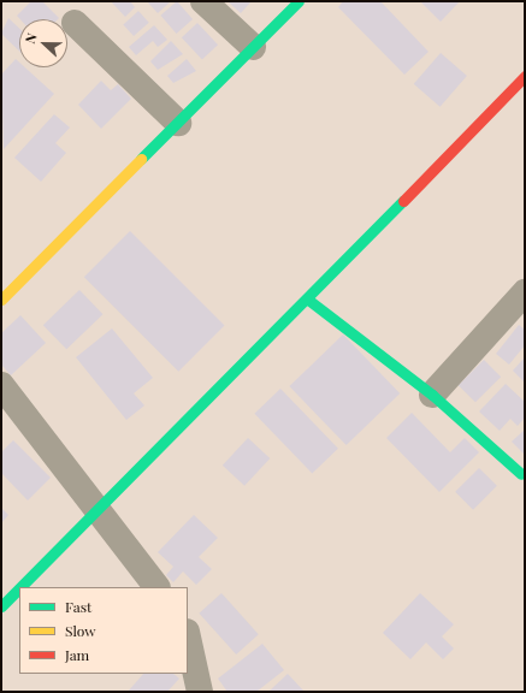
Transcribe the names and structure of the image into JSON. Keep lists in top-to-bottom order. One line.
{"legend":["Fast","Slow","Jam"],"north":"left"}
